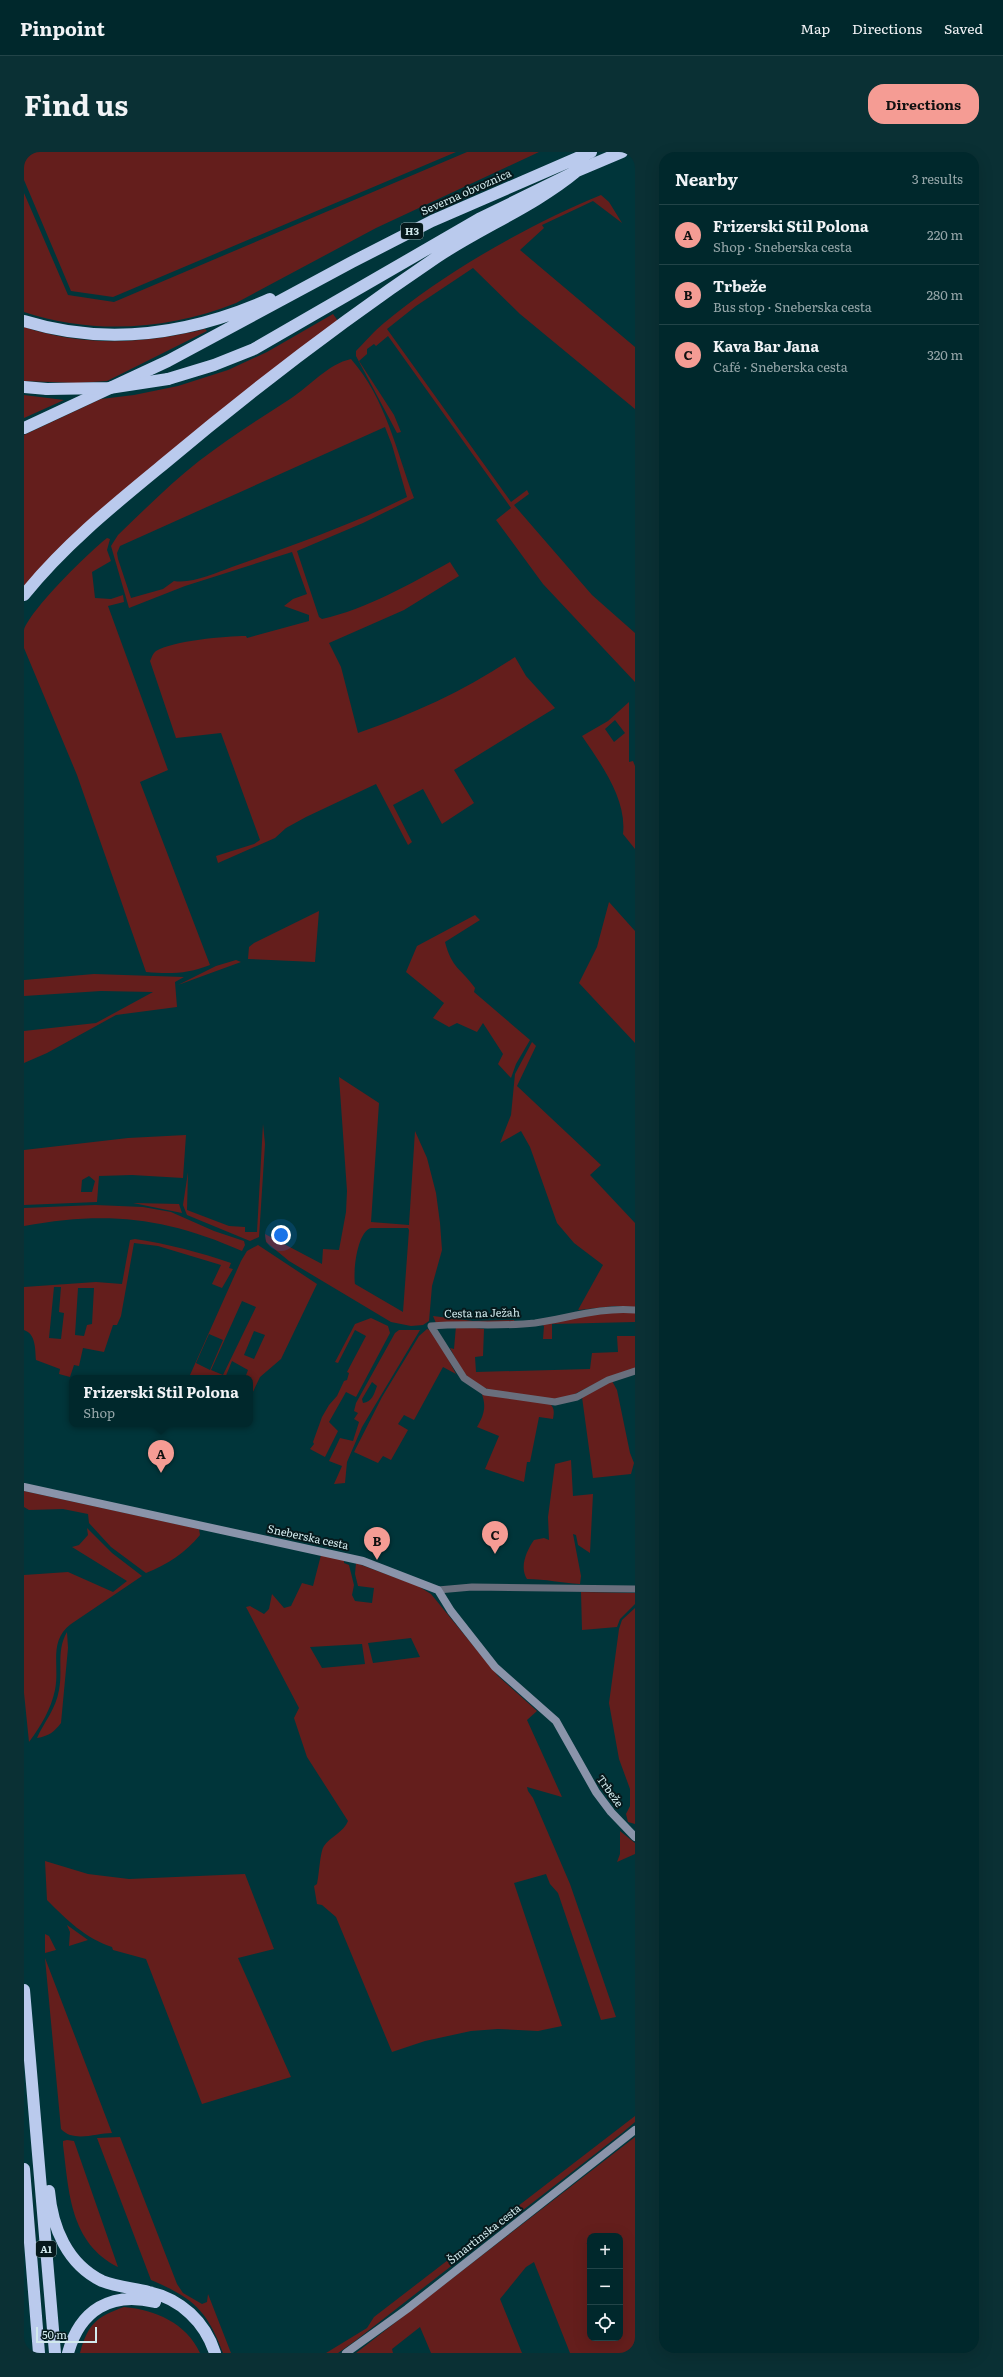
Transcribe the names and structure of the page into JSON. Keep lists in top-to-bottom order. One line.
{"streets":{"highway":["Severna obvoznica","H3","A1"],"street":["Cesta na Ježah","Sneberska cesta","Trbeže","Šmartinska cesta"]},"crossings":[["Sneberska cesta","Trbeže"]],"scale_bar":"50 m","page":{"header":"Pinpoint","nav":["Map","Directions","Saved"],"title":"Find us","buttons":"Directions","heading":["Nearby","3 results"],"list":[{"mark":"A","name":"Frizerski Stil Polona","note":"Shop · Sneberska cesta","value":"220 m"},{"mark":"B","name":"Trbeže","note":"Bus stop · Sneberska cesta","value":"280 m"},{"mark":"C","name":"Kava Bar Jana","note":"Café · Sneberska cesta","value":"320 m"}],"popup":["Frizerski Stil Polona","Shop"],"pins":["A","C","B"],"map_buttons":["+","−"],"scale":"50 m"}}
